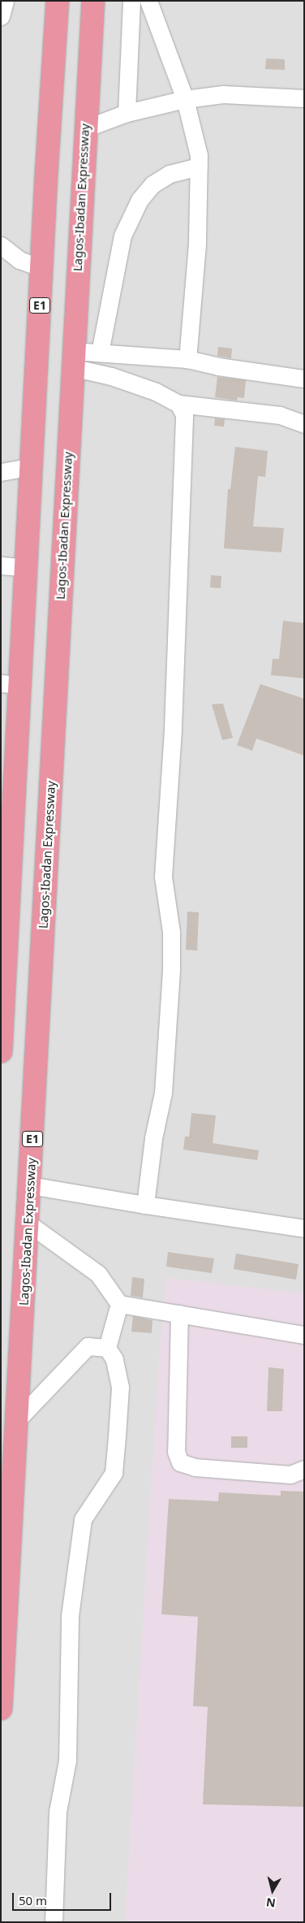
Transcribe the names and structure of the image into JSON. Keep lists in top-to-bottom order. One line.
{"streets":{"highway":["Lagos-Ibadan Expressway","E1"]},"scale_bar":"50 m","north":"bottom"}
